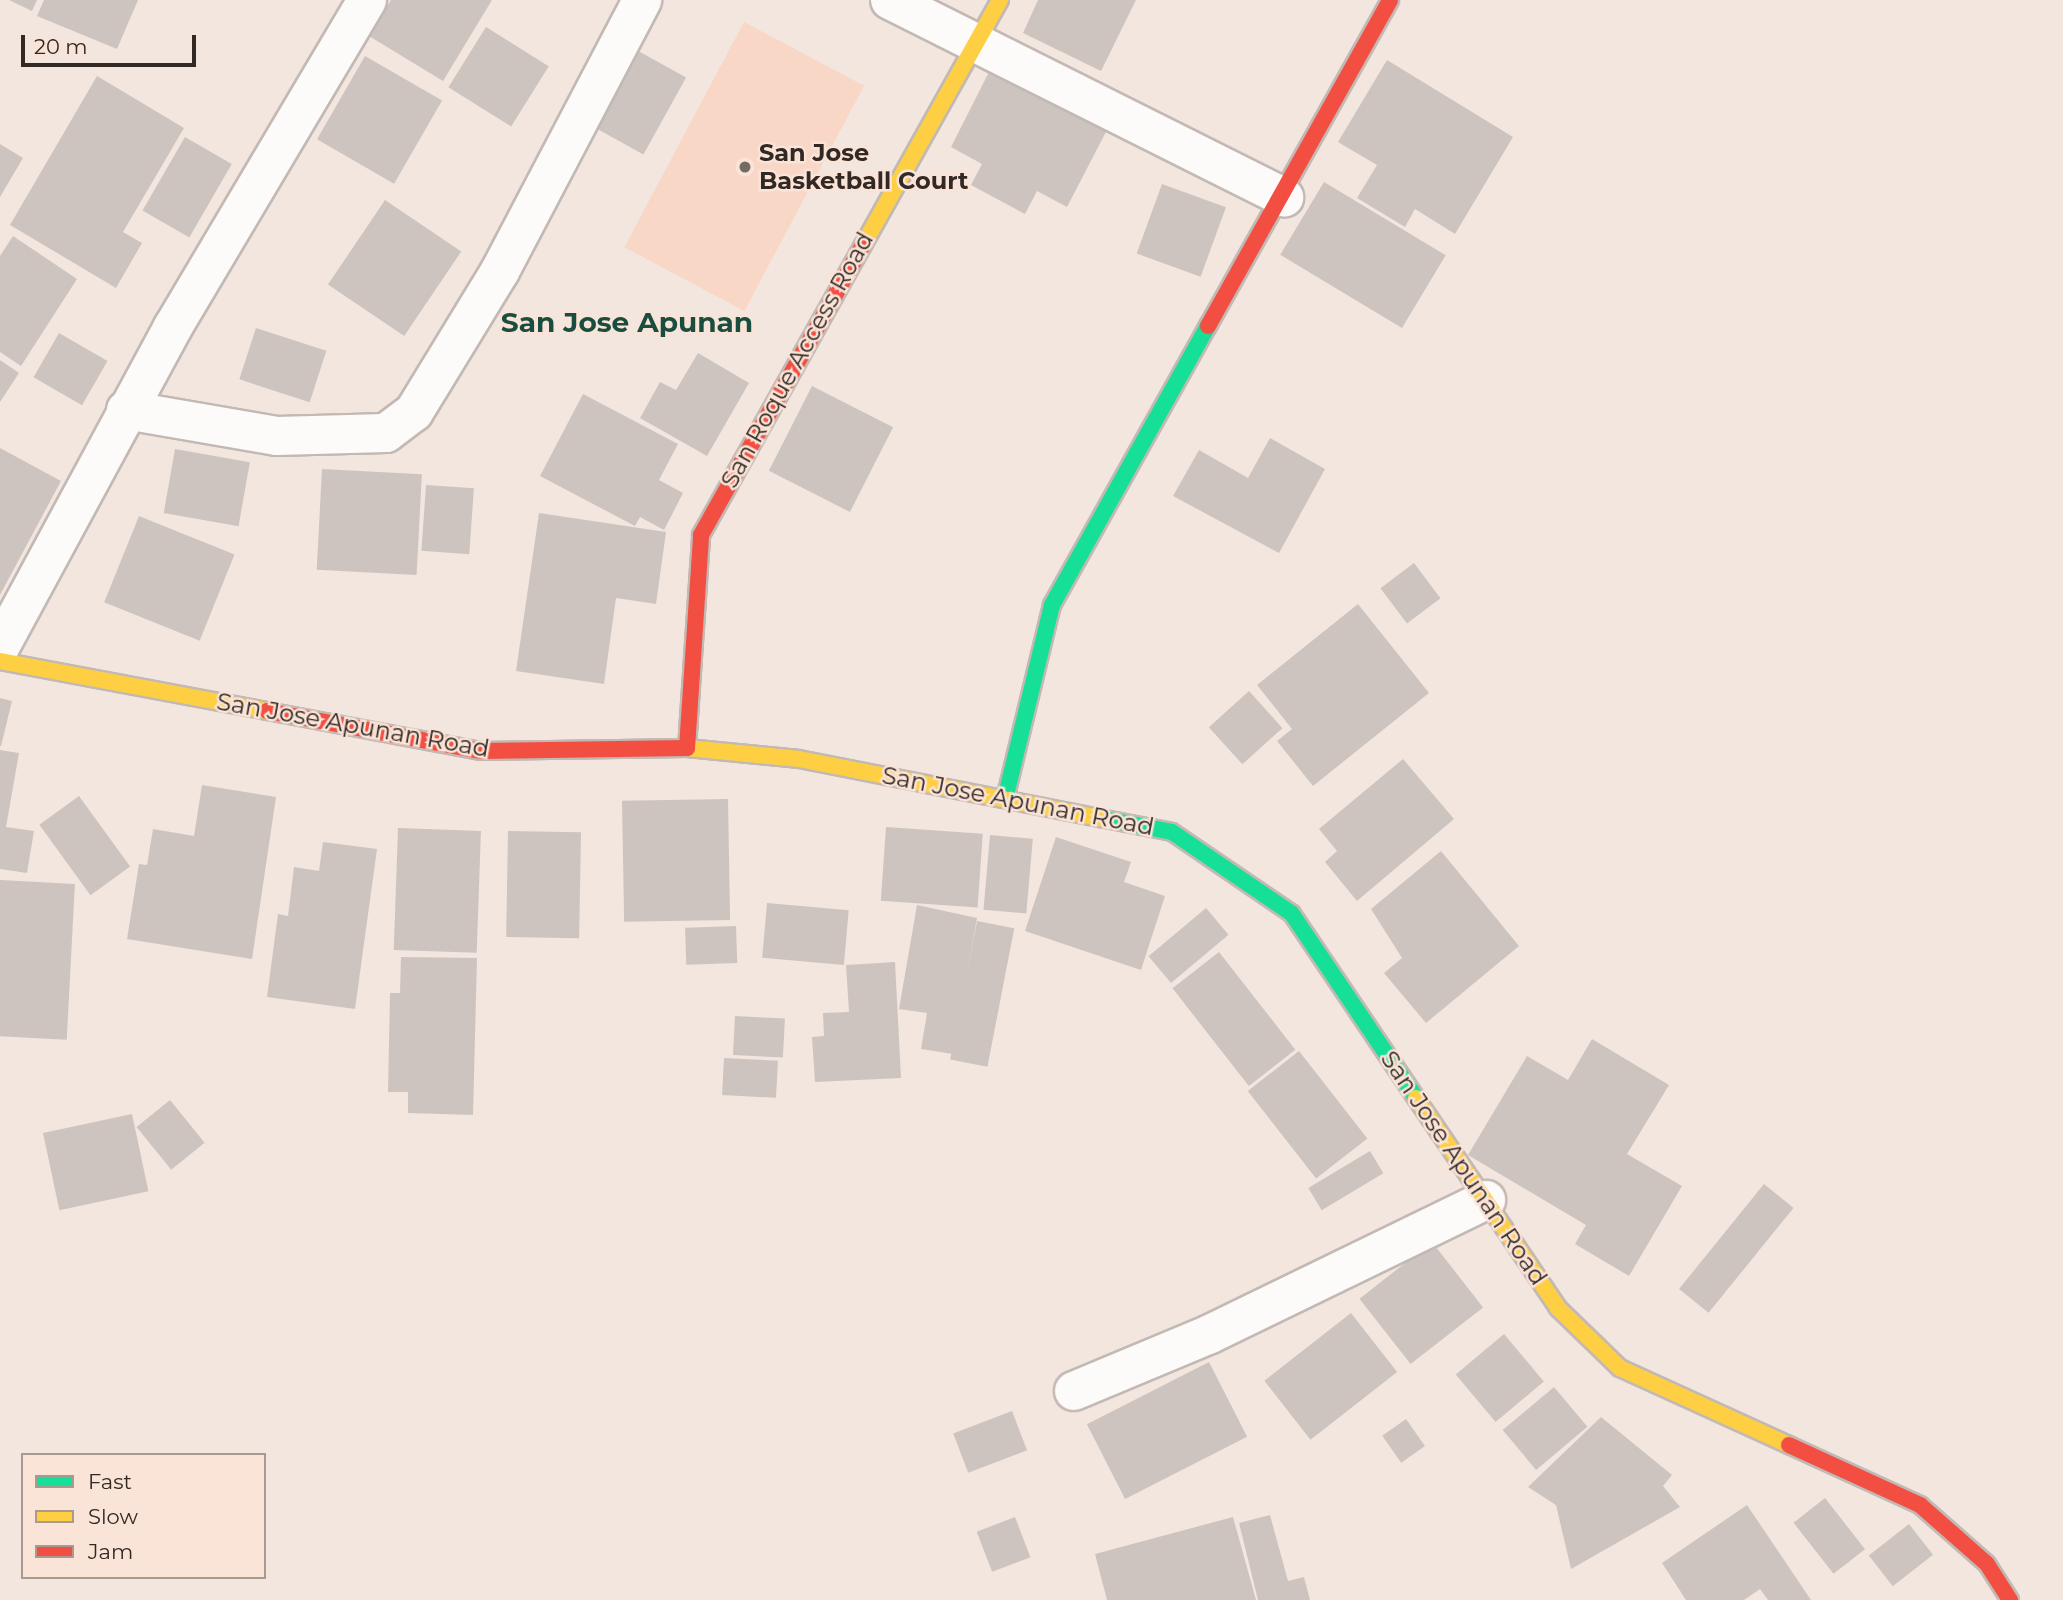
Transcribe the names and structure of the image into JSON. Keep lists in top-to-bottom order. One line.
{"streets":{"street":["San Roque Access Road","San Jose Apunan Road"]},"crossings":[["San Roque Access Road","San Jose Apunan Road"]],"districts":["San Jose Apunan"],"places":["San Jose Basketball Court"],"legend":["Fast","Slow","Jam"],"scale_bar":"20 m"}
